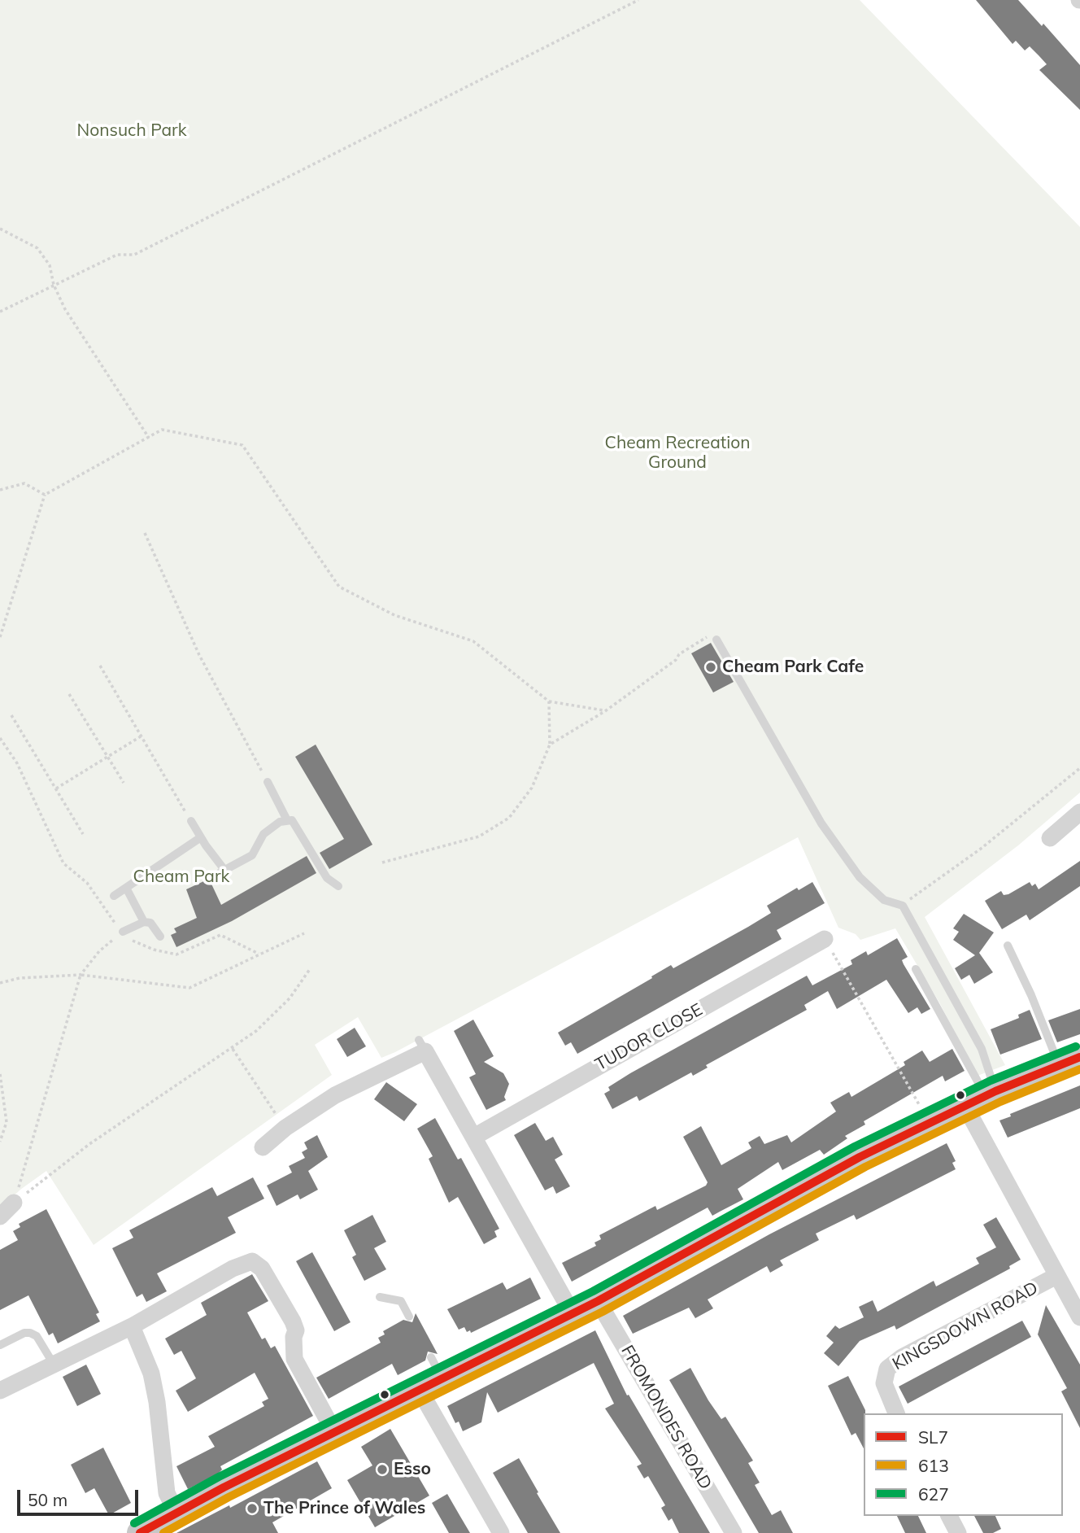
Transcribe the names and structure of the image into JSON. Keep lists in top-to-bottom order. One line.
{"streets":{"street":["TUDOR CLOSE","KINGSDOWN ROAD","FROMONDES ROAD"]},"parks":["Nonsuch Park","Cheam Recreation Ground","Cheam Park"],"places":["Cheam Park Cafe","Esso","The Prince of Wales"],"lines":["transit line 627","transit line SL7","transit line 613"],"legend":["SL7","613","627"],"scale_bar":"50 m"}
